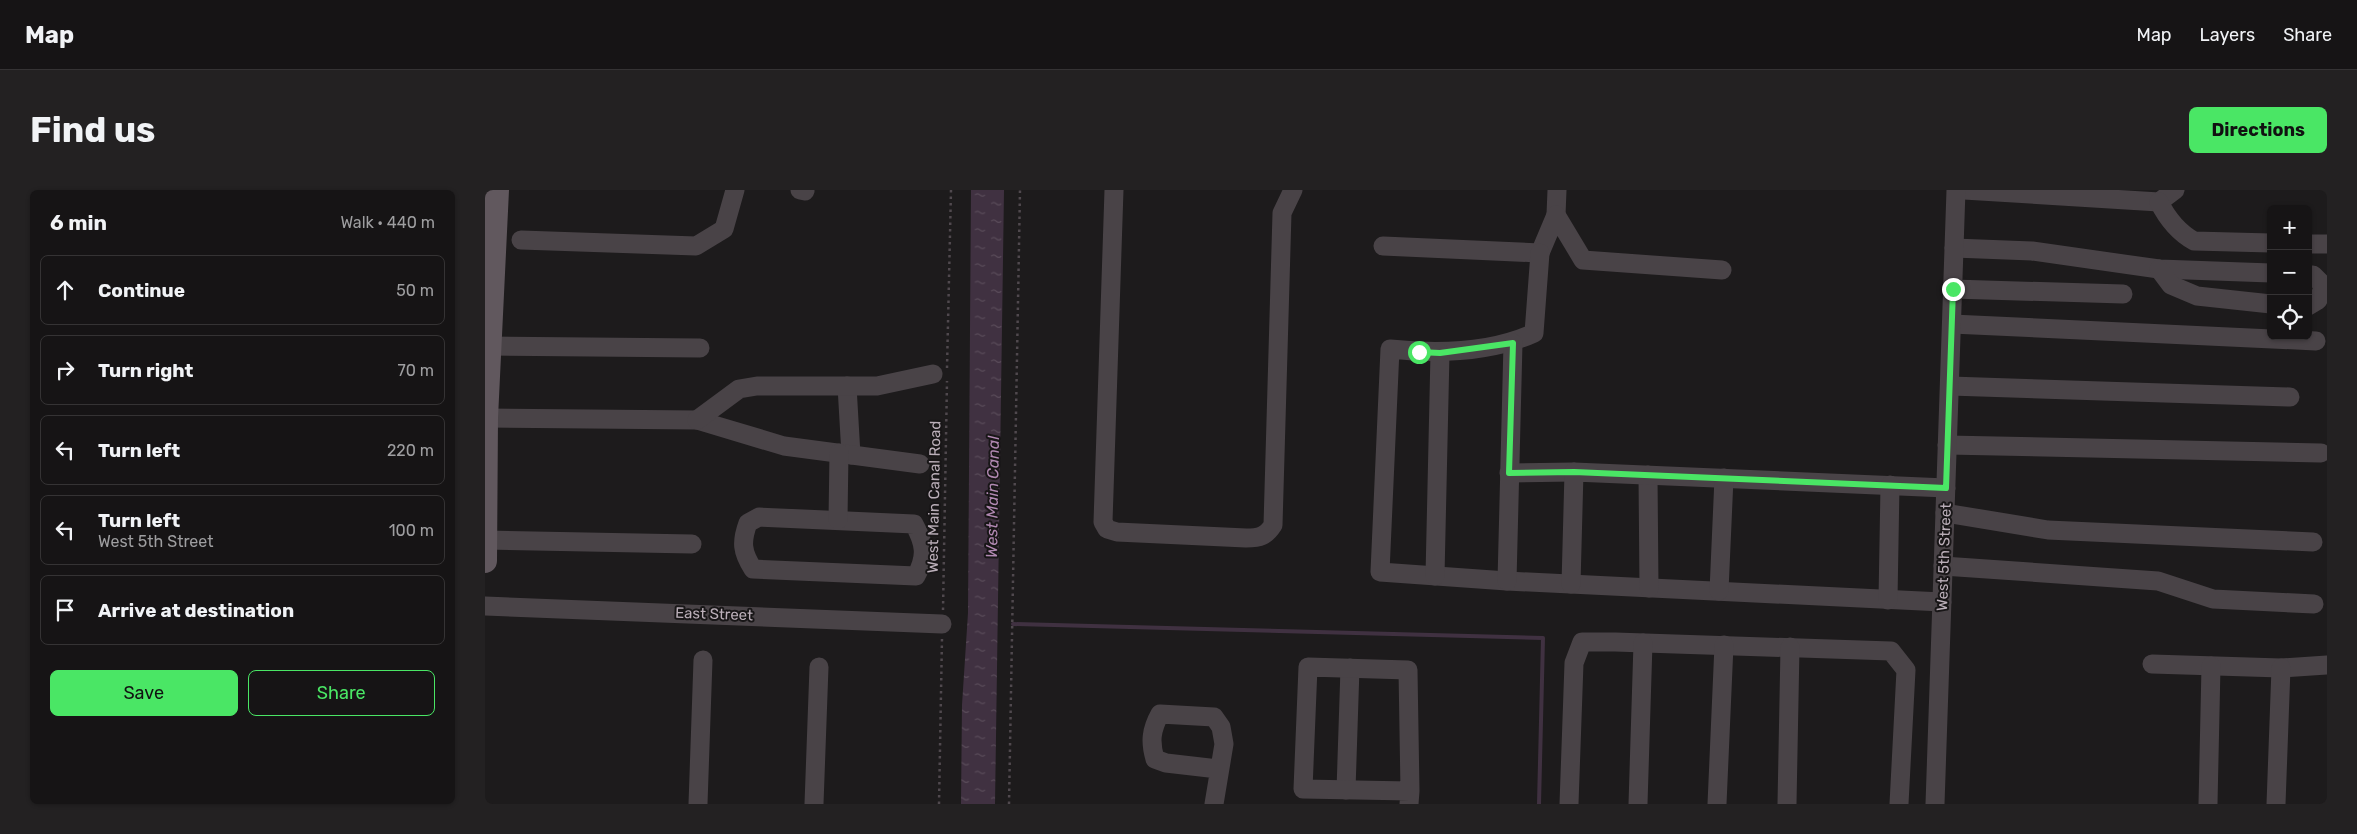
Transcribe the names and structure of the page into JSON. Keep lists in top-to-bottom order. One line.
{"streets":{"street":["West 5th Street","East Street"],"path":["West Main Canal Road"]},"crossings":[["West Main Canal Road","East Street"]],"water":["West Main Canal"],"page":{"header":"Map","nav":["Map","Layers","Share"],"buttons":["Directions",["Save","Share"]],"title":"Find us","heading":["6 min","Walk · 440 m"],"map_buttons":["+","−"],"list":[["Continue","50 m"],["Turn right","70 m"],["Turn left","220 m"],["Turn left","West 5th Street","100 m"],"Arrive at destination"]}}
